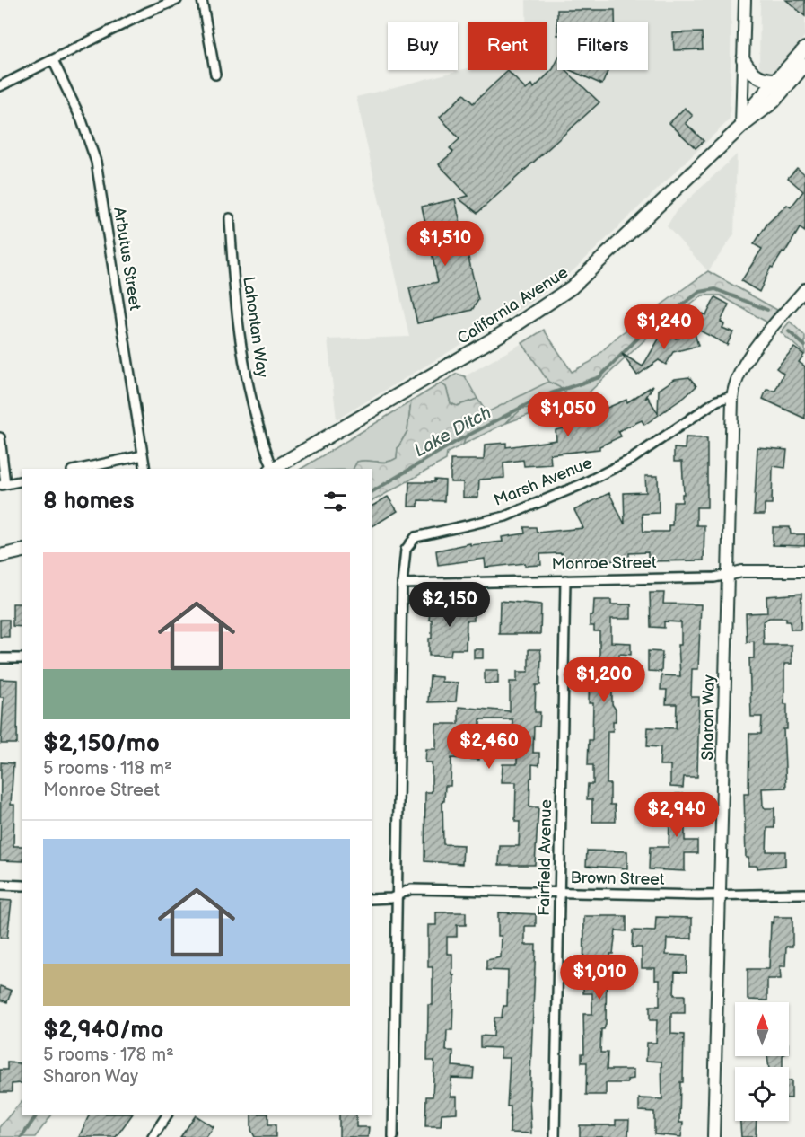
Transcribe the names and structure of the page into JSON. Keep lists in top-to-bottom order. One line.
{"streets":{"main road":["California Avenue"],"street":["Arbutus Street","Lahontan Way","Marsh Avenue","Monroe Street","Sharon Way","Fairfield Avenue","Brown Street"]},"crossings":[["Marsh Avenue","Monroe Street"],["Marsh Avenue","Sharon Way"],["Monroe Street","Sharon Way"],["Monroe Street","Fairfield Avenue"],["Sharon Way","Brown Street"],["Fairfield Avenue","Brown Street"]],"water":["Lake Ditch"],"north":"top","page":{"chip":["Buy","Rent","Filters"],"price":["$1,510","$1,240","$1,050","$2,150","$1,200","$2,460","$2,940","$1,010"],"heading":"8 homes","list":[{"name":"$2,150/mo","note":"5 rooms · 118 m² · Monroe Street"},{"name":"$2,940/mo","note":"5 rooms · 178 m² · Sharon Way"}]}}
